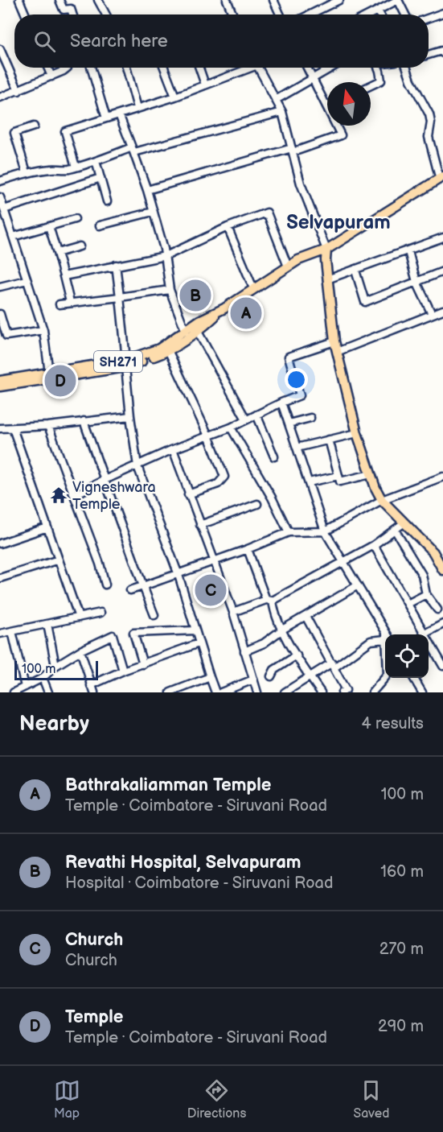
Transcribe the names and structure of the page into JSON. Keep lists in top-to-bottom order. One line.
{"streets":{"main road":["SH271"]},"districts":["Selvapuram"],"places":{"temple":["Vigneshwara Temple"]},"scale_bar":"100 m","north":"top","page":{"search":"Search here","pins":["B","A","D","C"],"scale":"100 m","heading":["Nearby","4 results"],"list":[{"mark":"A","name":"Bathrakaliamman Temple","note":"Temple · Coimbatore - Siruvani Road","value":"100 m"},{"mark":"B","name":"Revathi Hospital, Selvapuram","note":"Hospital · Coimbatore - Siruvani Road","value":"160 m"},{"mark":"C","name":"Church","note":"Church","value":"270 m"},{"mark":"D","name":"Temple","note":"Temple · Coimbatore - Siruvani Road","value":"290 m"}],"nav":["Map","Directions","Saved"]}}
